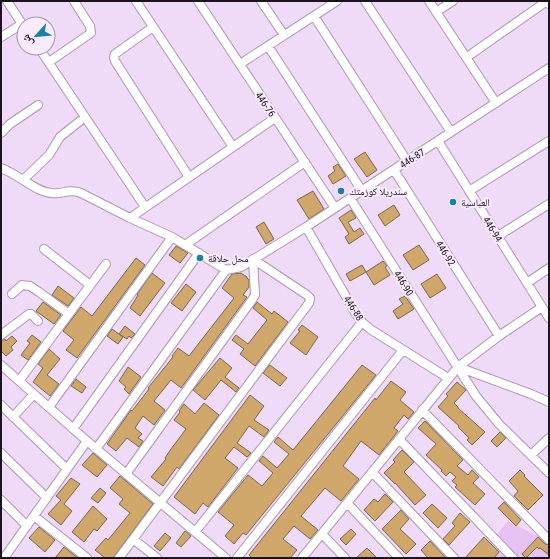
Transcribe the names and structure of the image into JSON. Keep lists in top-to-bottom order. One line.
{"streets":{"street":["446-76","446-87","446-94","446-92","446-90","446-88"]},"crossings":[["446-76","446-87"],["446-87","446-94"],["446-87","446-92"],["446-87","446-90"],["446-87","446-88"]],"places":["سندريلا كوزمتك","العباسية","محل حلاقة"],"north":"bottom left"}
